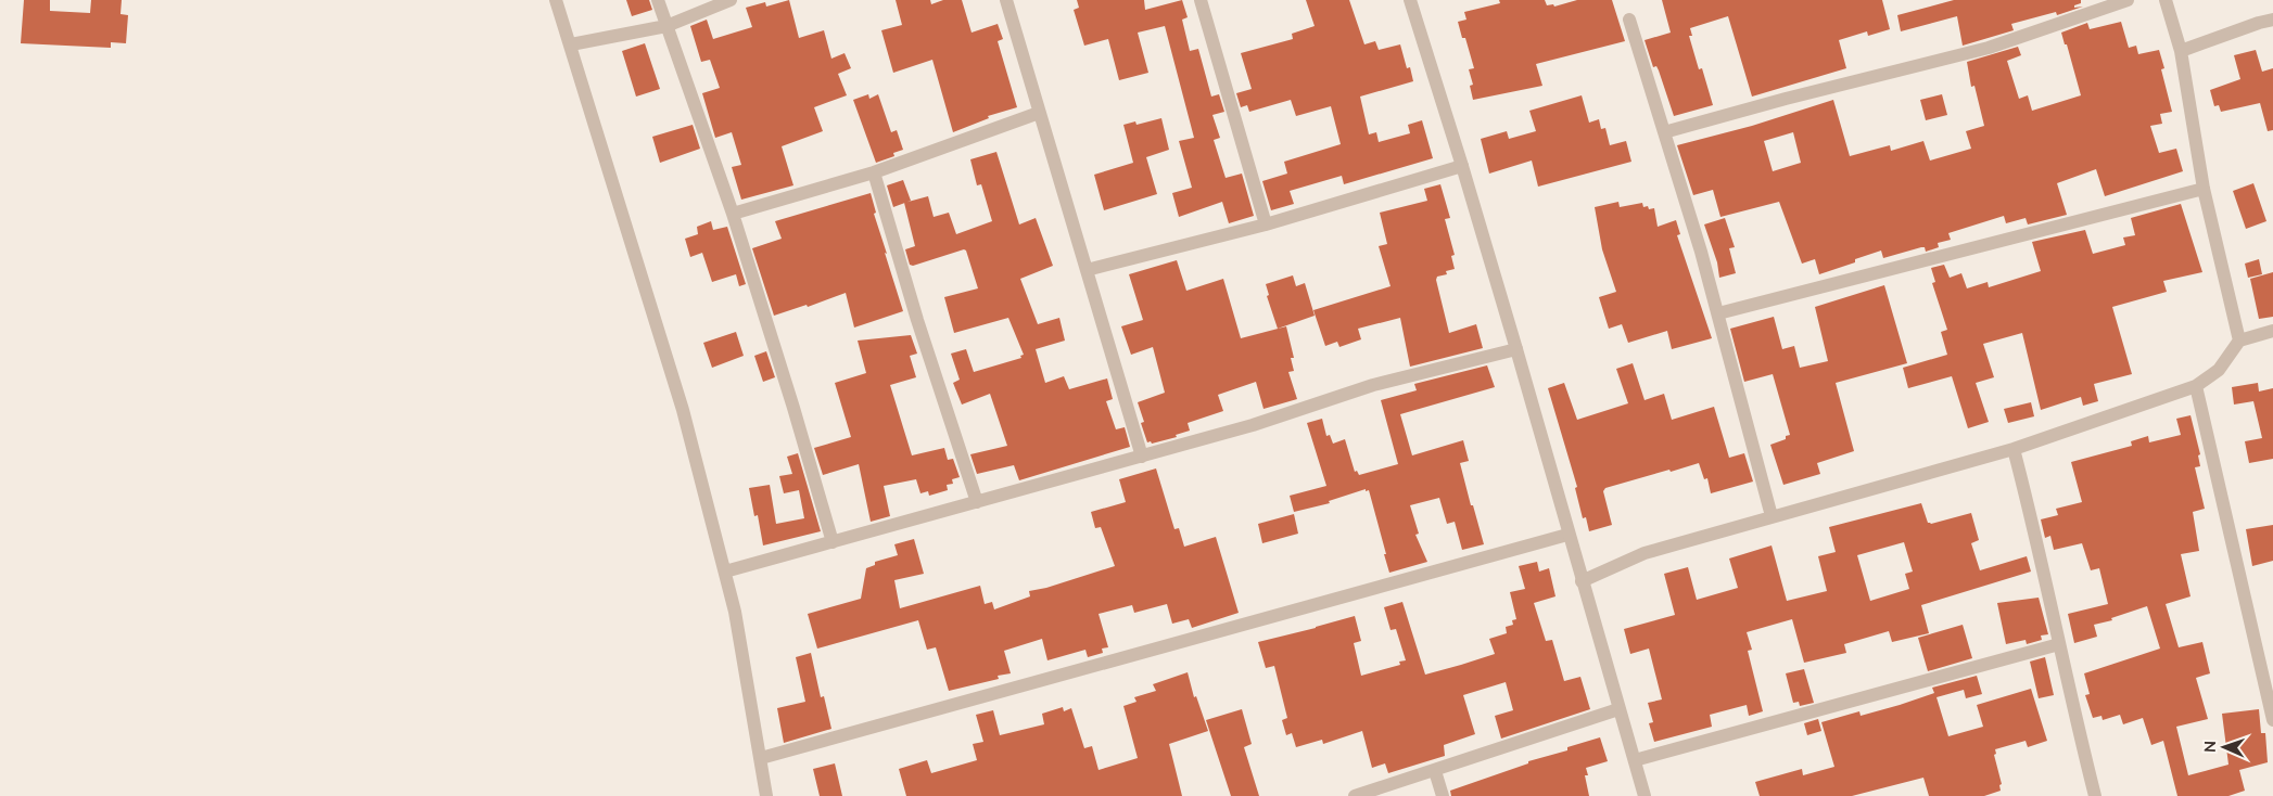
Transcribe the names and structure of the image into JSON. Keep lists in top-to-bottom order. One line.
{"north":"left"}
